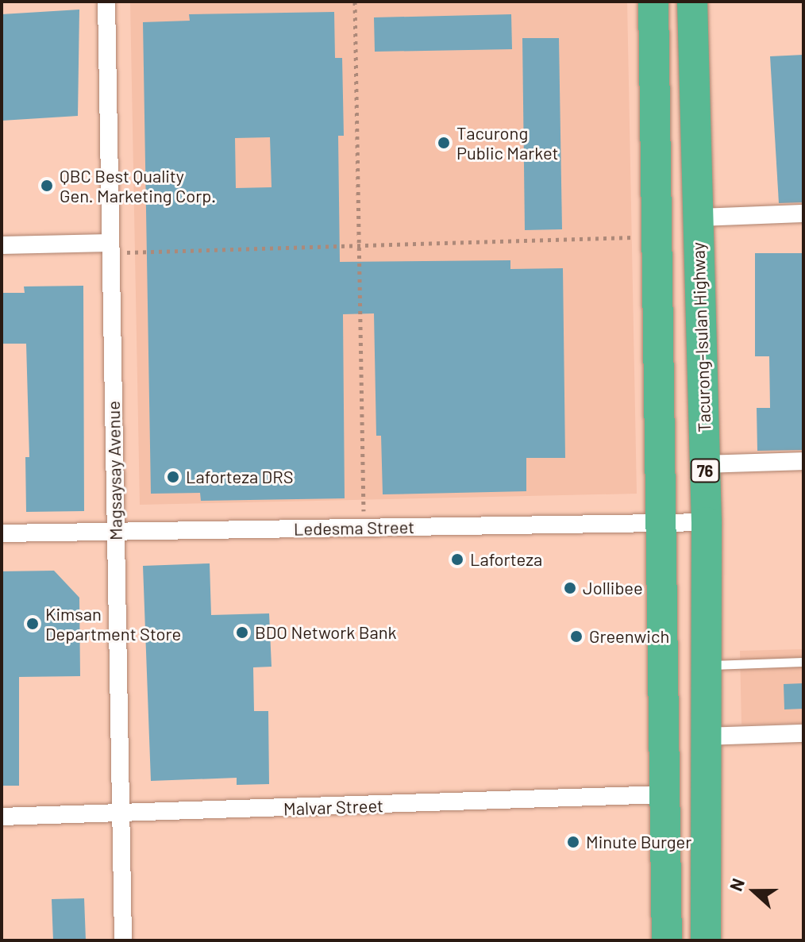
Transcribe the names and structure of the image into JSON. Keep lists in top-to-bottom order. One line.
{"streets":{"highway":["Tacurong-Isulan Highway","76"],"street":["Magsaysay Avenue","Ledesma Street","Malvar Street"]},"crossings":[["Tacurong-Isulan Highway","Ledesma Street"],["Magsaysay Avenue","Ledesma Street"],["Magsaysay Avenue","Malvar Street"]],"places":["Tacurong Public Market","QBC Best Quality Gen. Marketing Corp.","Laforteza DRS","Laforteza","Jollibee","Kimsan Department Store","BDO Network Bank","Greenwich","Minute Burger"],"north":"left"}
